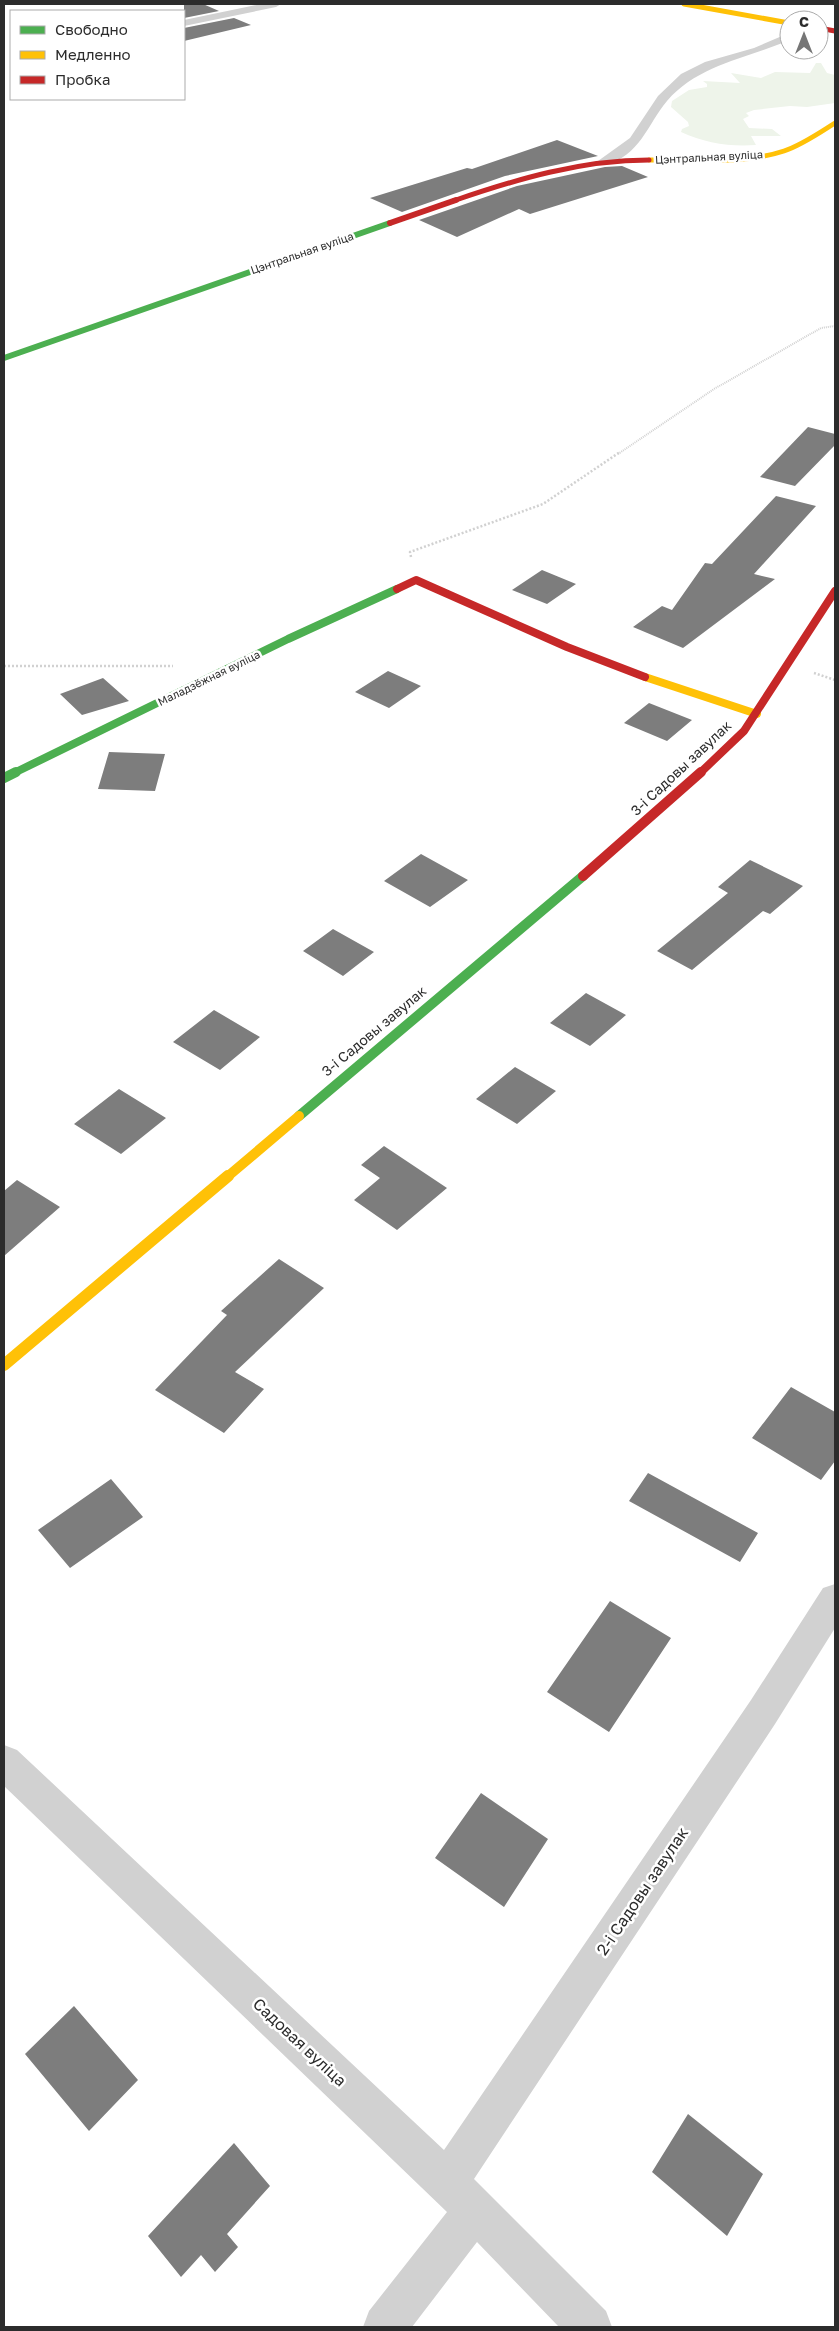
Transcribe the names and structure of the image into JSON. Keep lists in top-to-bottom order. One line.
{"streets":{"street":["Цэнтральная вуліца","Маладзёжная вуліца","3-і Садовы завулак","2-і Садовы завулак","Садовая вуліца"]},"crossings":[["2-і Садовы завулак","Садовая вуліца"]],"legend":["Свободно","Медленно","Пробка"],"north":"top"}
